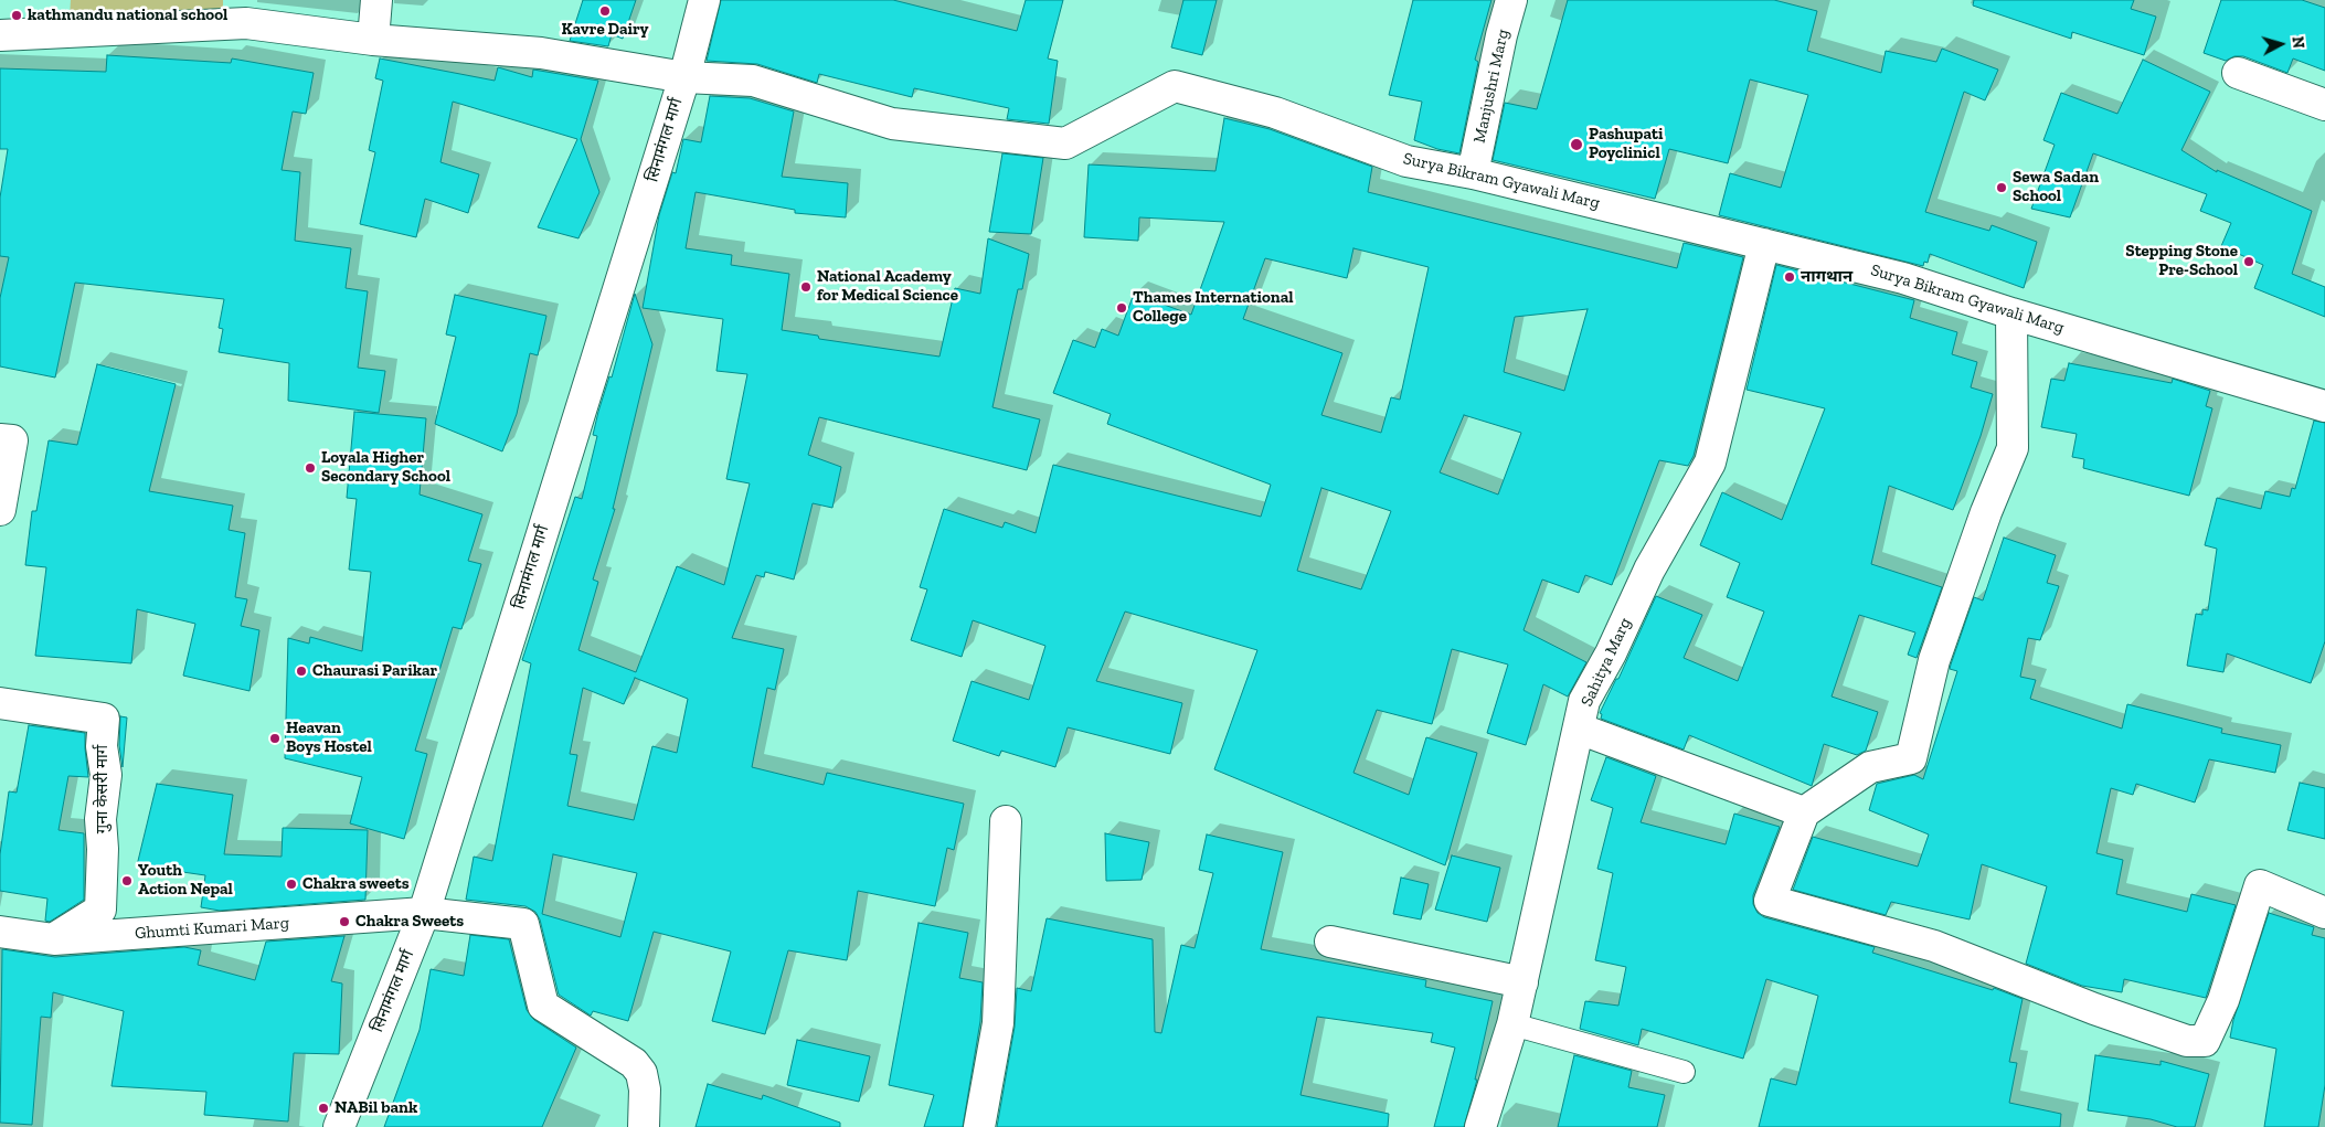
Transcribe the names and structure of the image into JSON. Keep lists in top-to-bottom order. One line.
{"streets":{"street":["Manjushri Marg","सिनामंगल मार्ग","Surya Bikram Gyawali Marg","Sahitya Marg","गुना केसरी मार्ग","Ghumti Kumari Marg"]},"crossings":[["Manjushri Marg","Surya Bikram Gyawali Marg"],["सिनामंगल मार्ग","Surya Bikram Gyawali Marg"],["सिनामंगल मार्ग","Ghumti Kumari Marg"],["Surya Bikram Gyawali Marg","Sahitya Marg"],["गुना केसरी मार्ग","Ghumti Kumari Marg"]],"places":["Kavre Dairy","kathmandu national school","Pashupati Poyclinicl","Sewa Sadan School","Stepping Stone Pre-School","नागथान","National Academy for Medical Science","Thames International College","Loyala Higher Secondary School","Chaurasi Parikar","Heavan Boys Hostel","Youth Action Nepal","Chakra sweets","Chakra Sweets","NABil bank"],"north":"right"}
